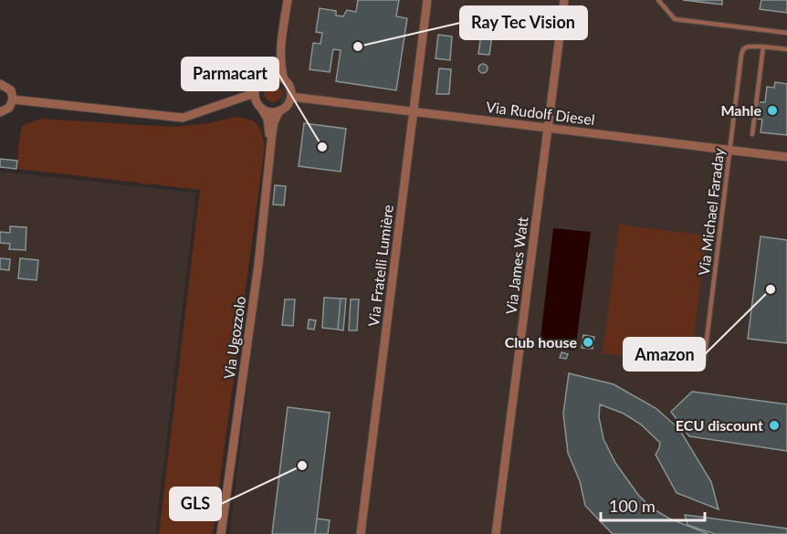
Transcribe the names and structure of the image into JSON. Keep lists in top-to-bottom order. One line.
{"streets":{"street":["Via Rudolf Diesel","Via Fratelli Lumière","Via James Watt","Via Ugozzolo"],"lane":["Via Michael Faraday"]},"crossings":[["Via Rudolf Diesel","Via Michael Faraday"],["Via Rudolf Diesel","Via Fratelli Lumière"],["Via Rudolf Diesel","Via James Watt"],["Via Rudolf Diesel","Via Ugozzolo"]],"places":["Ray Tec Vision","Mahle","Parmacart","Amazon","Club house","ECU discount","GLS"],"scale_bar":"100 m"}
